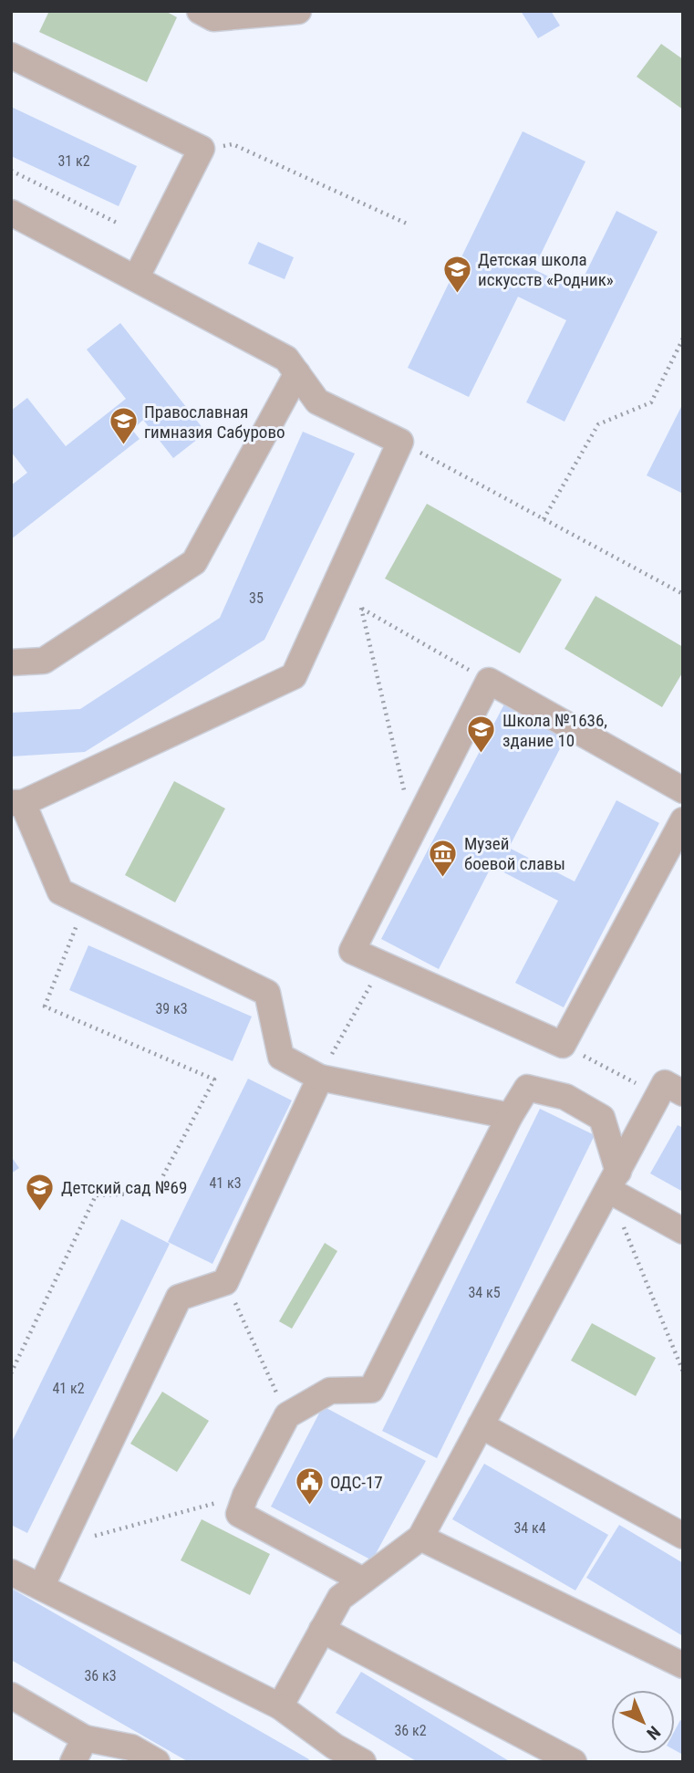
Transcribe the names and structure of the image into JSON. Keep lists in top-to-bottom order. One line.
{"places":{"school or university":["Детская школа искусств «Родник»","Православная гимназия Сабурово","Школа №1636, здание 10","Детский сад №69"],"museum":["Музей боевой славы"],"public building":["ОДС-17"]},"house_numbers":["31 к2","35","39 к3","41 к3","34 к5","41 к2","34 к4","36 к3","36 к2"],"north":"bottom right"}
